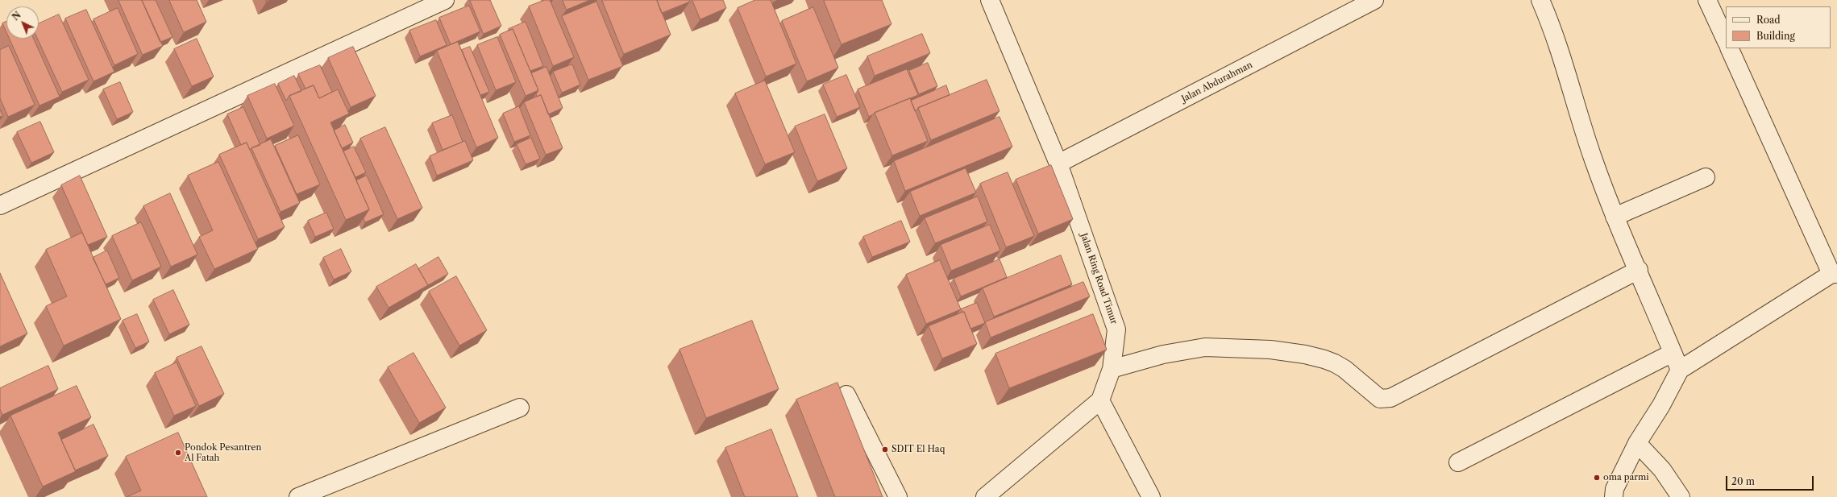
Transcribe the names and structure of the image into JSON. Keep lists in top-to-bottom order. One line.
{"streets":{"street":["Jalan Abdurahman","Jalan Ring Road Timur"]},"crossings":[["Jalan Abdurahman","Jalan Ring Road Timur"]],"places":["SDIT El Haq","Pondok Pesantren Al Fatah","oma parmi"],"legend":["Road","Building"],"scale_bar":"20 m","north":"top left"}
